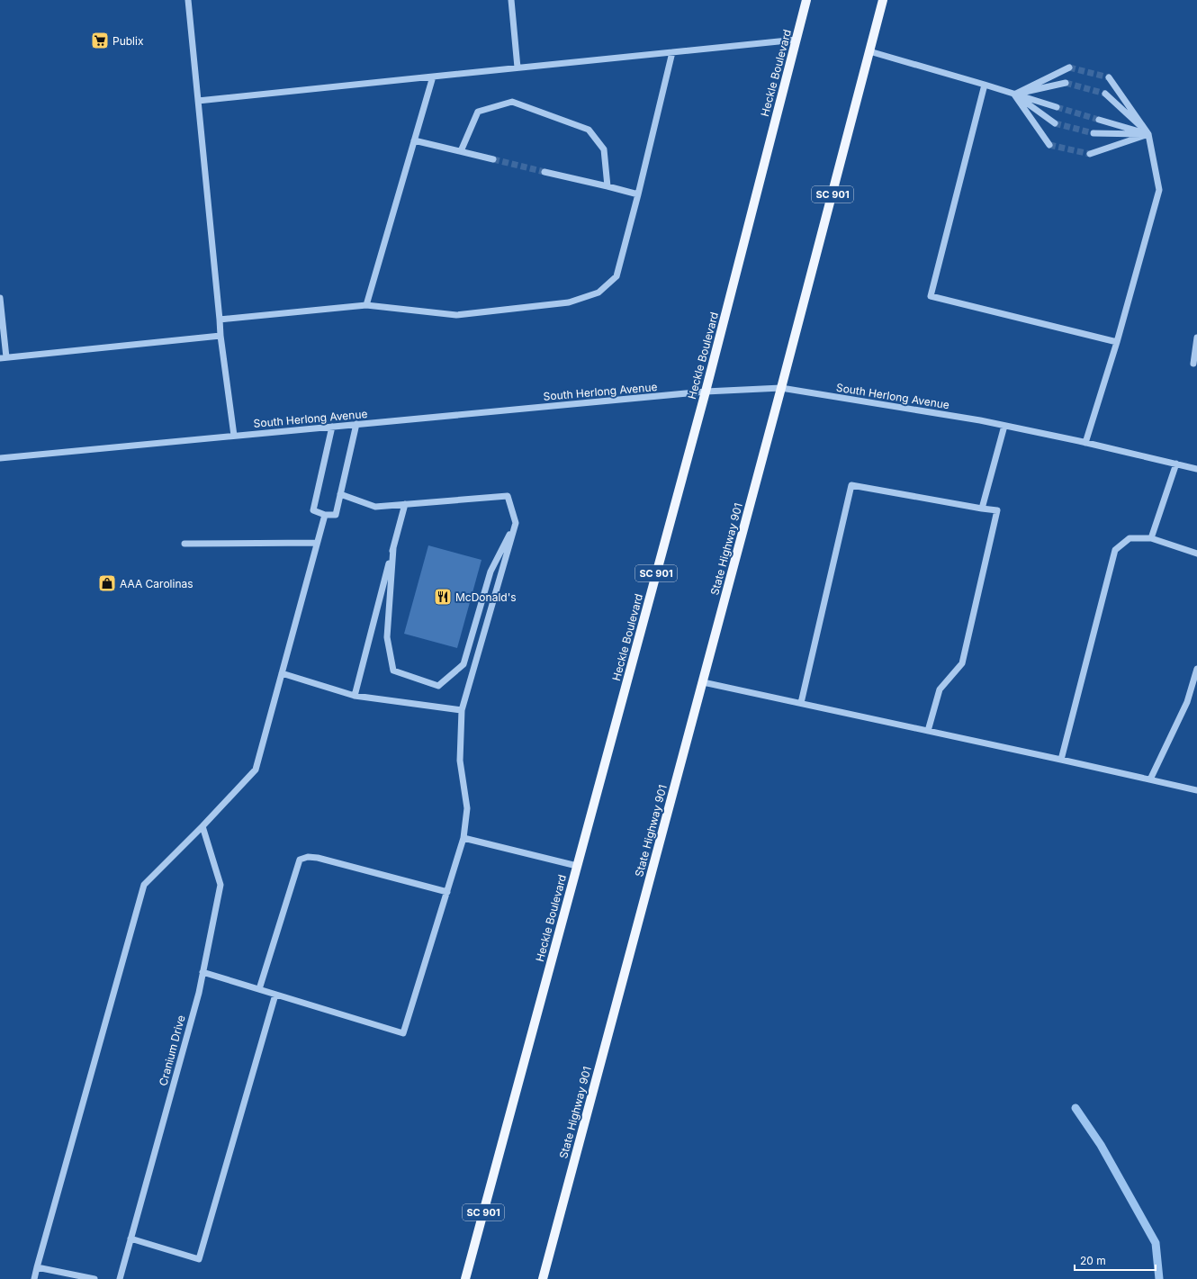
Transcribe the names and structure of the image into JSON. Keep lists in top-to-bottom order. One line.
{"streets":{"main road":["Heckle Boulevard","SC 901","State Highway 901"],"street":["South Herlong Avenue","Cranium Drive"]},"crossings":[["Heckle Boulevard","South Herlong Avenue"],["SC 901","South Herlong Avenue"],["SC 901","State Highway 901"],["South Herlong Avenue","State Highway 901"]],"places":{"supermarket":["Publix"],"shop":["AAA Carolinas"],"restaurant":["McDonald's"]},"scale_bar":"20 m"}
